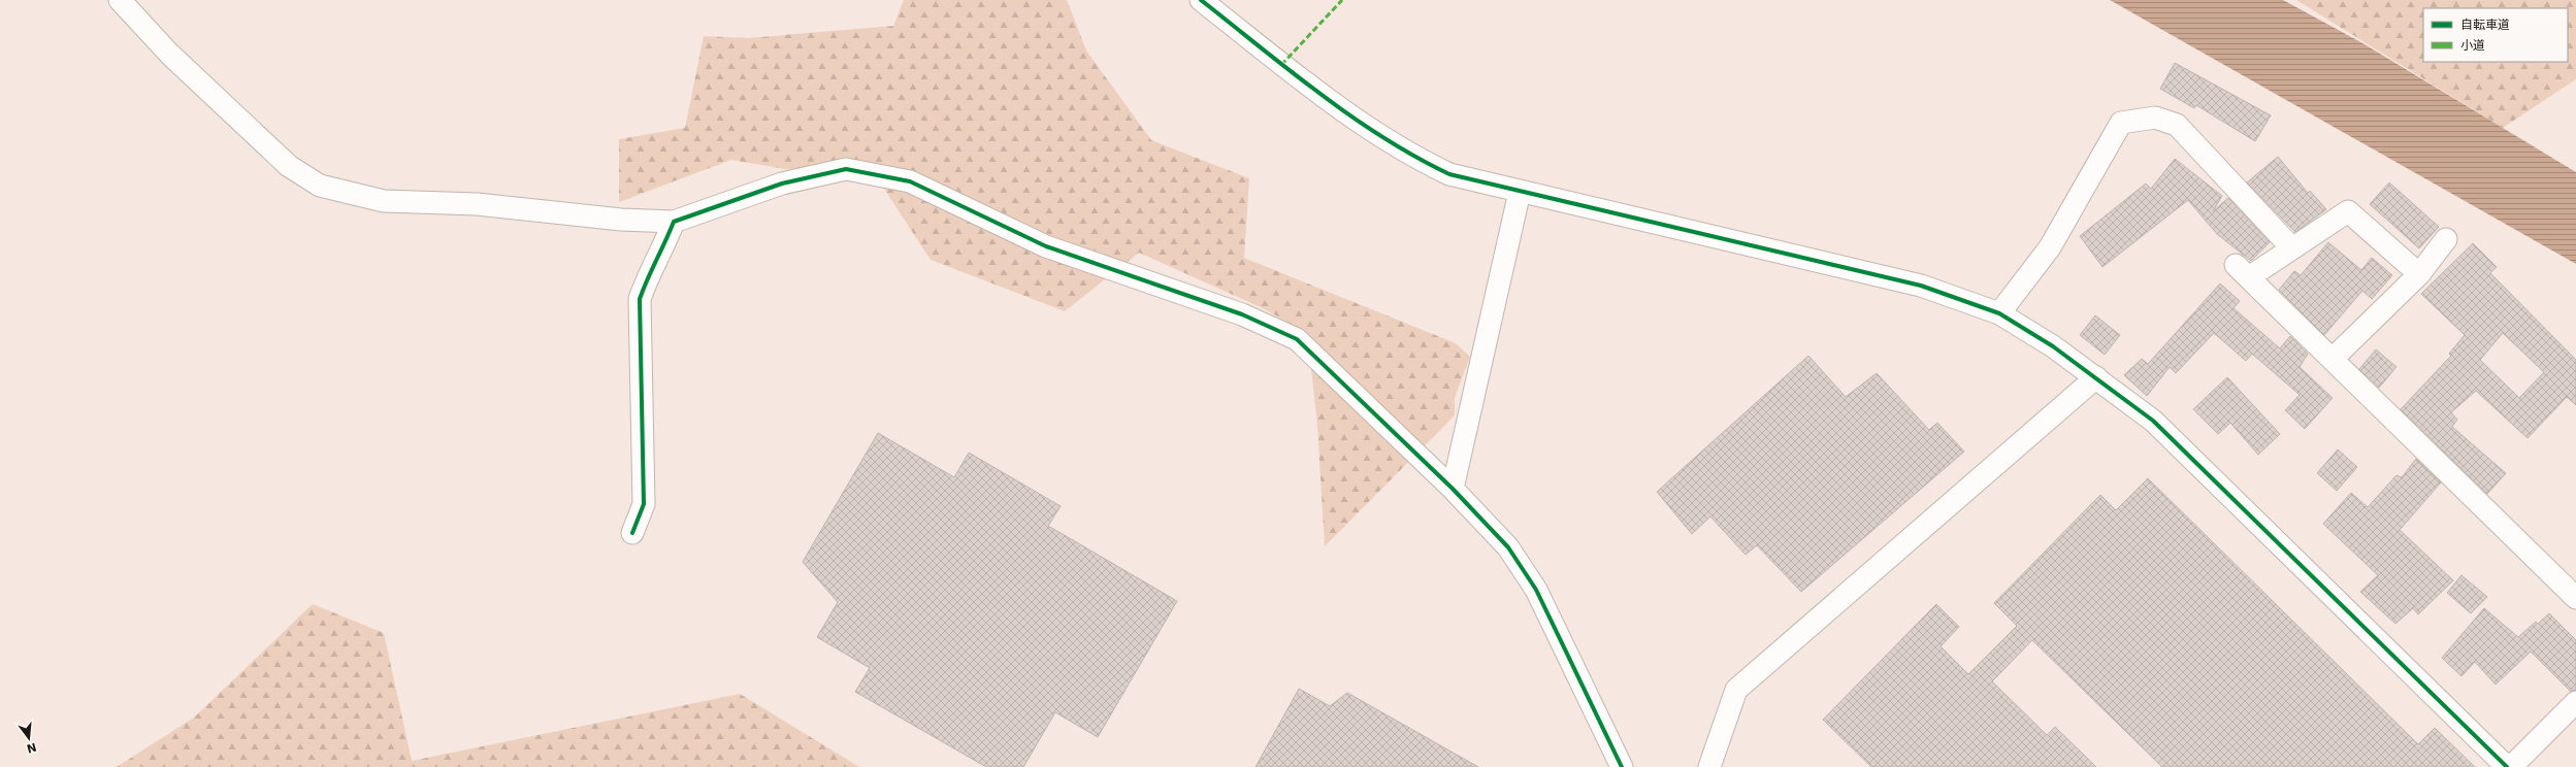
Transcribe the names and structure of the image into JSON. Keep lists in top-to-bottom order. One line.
{"legend":["自転車道","小道"],"north":"bottom"}
